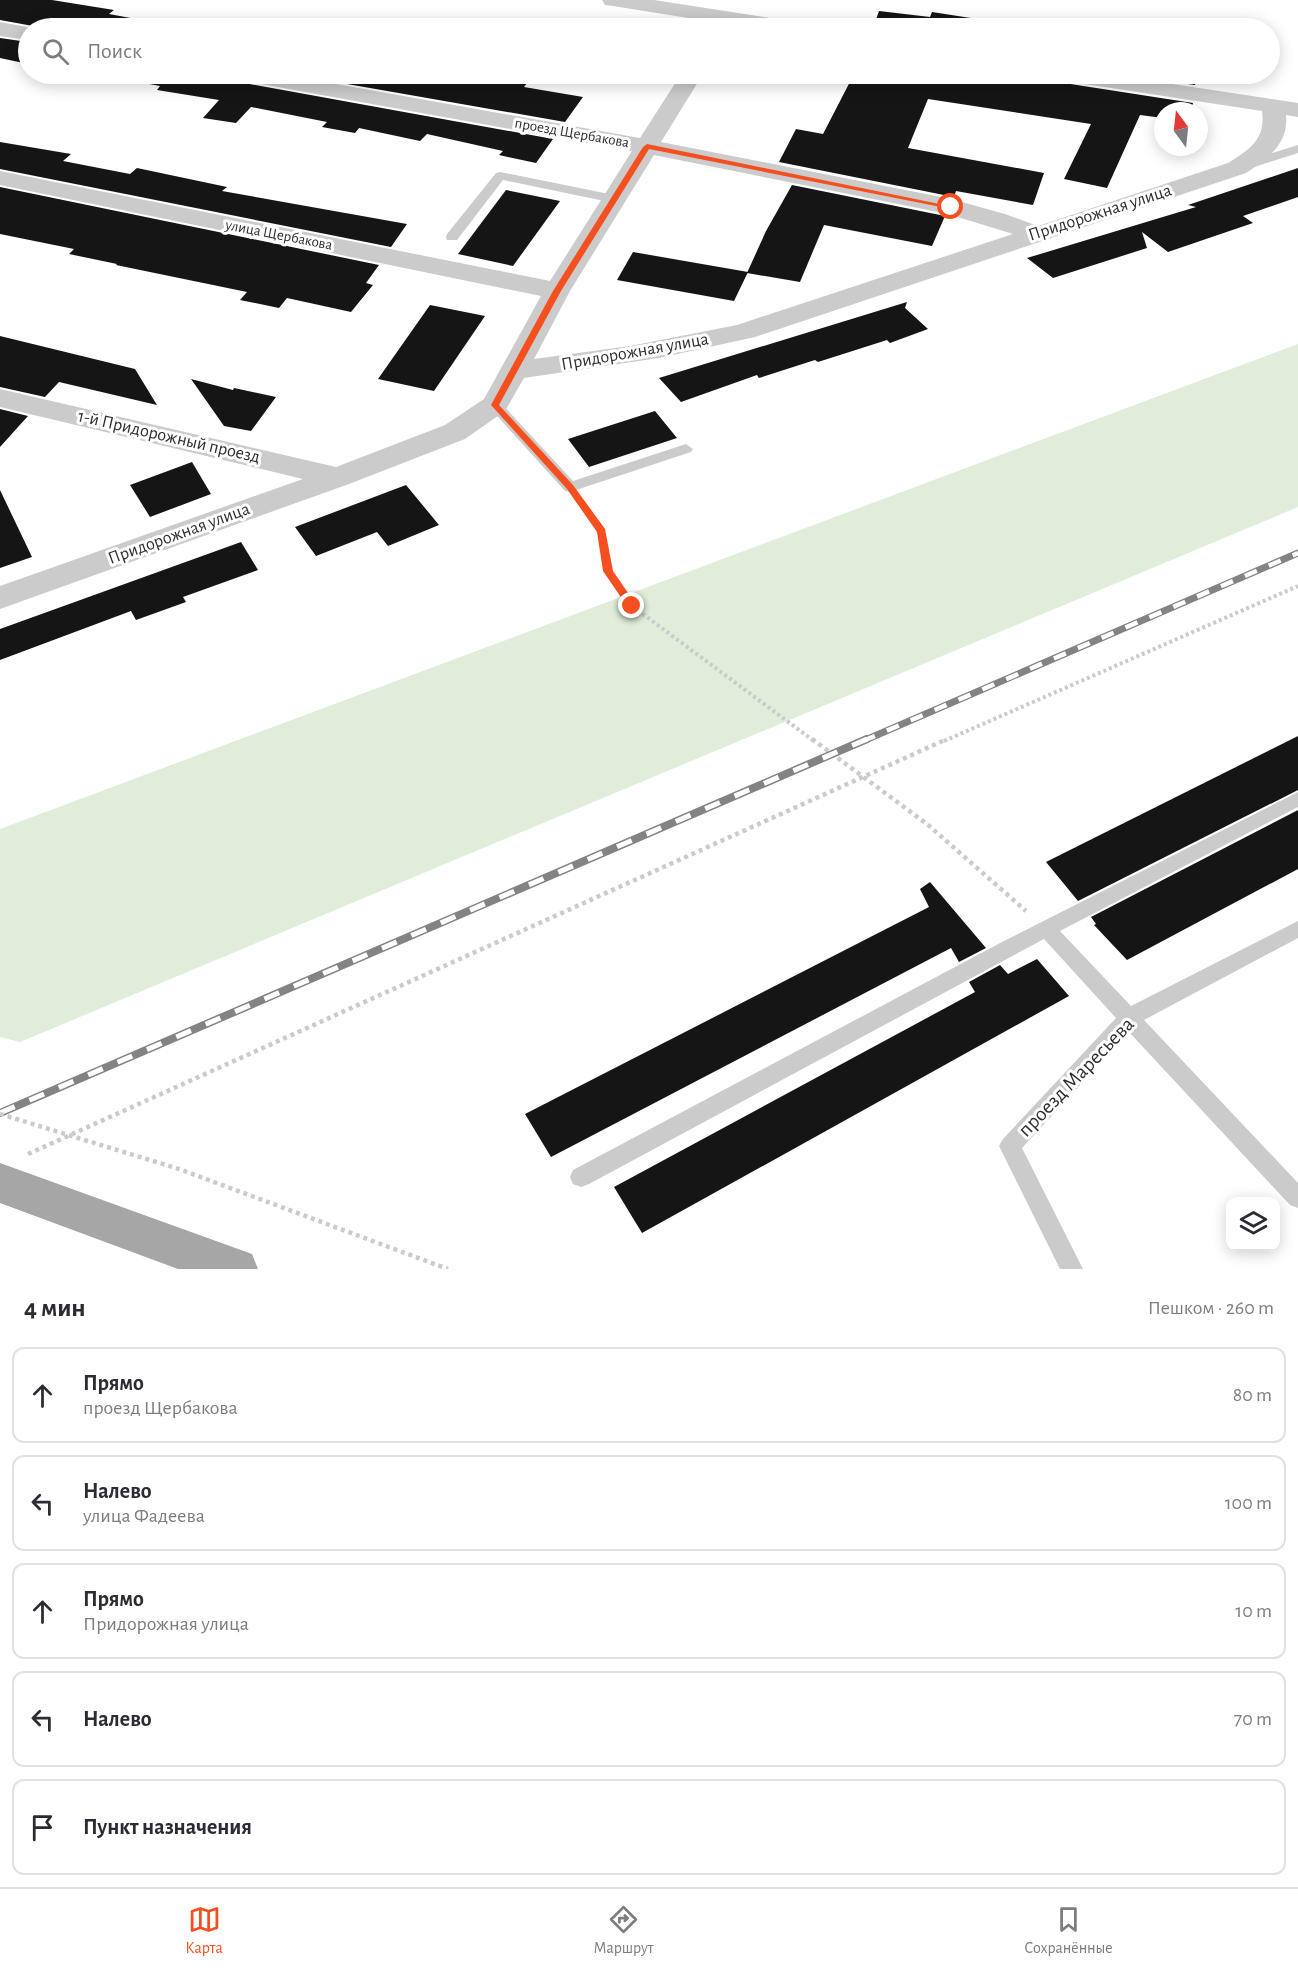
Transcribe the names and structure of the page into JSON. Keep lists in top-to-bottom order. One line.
{"streets":{"street":["проезд Щербакова","Придорожная улица","улица Щербакова","1-й Придорожный проезд"],"lane":["проезд Маресьева"]},"crossings":[["проезд Щербакова","Придорожная улица"],["Придорожная улица","1-й Придорожный проезд"]],"north":"top","page":{"search":"Поиск","heading":["4 мин","Пешком · 260 m"],"list":[["Прямо","проезд Щербакова","80 m"],["Налево","улица Фадеева","100 m"],["Прямо","Придорожная улица","10 m"],["Налево","70 m"],"Пункт назначения"],"nav":["Карта","Маршрут","Сохранённые"]}}
